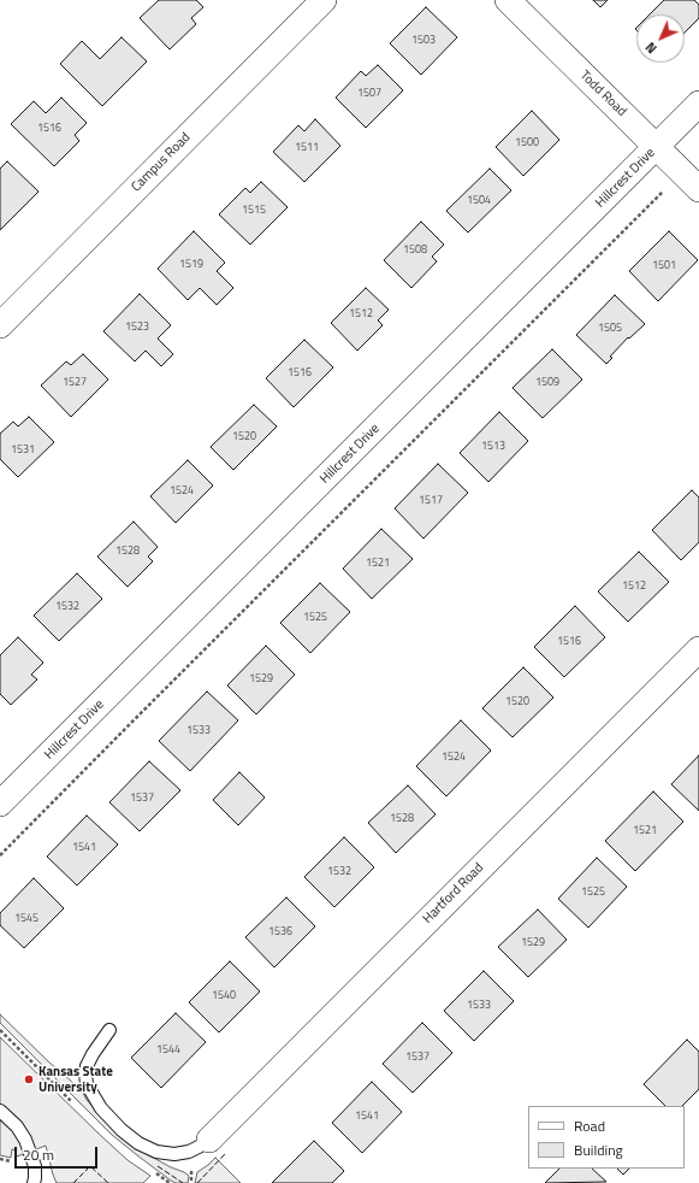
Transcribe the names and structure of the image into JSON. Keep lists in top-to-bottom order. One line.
{"streets":{"street":["Todd Road","Campus Road","Hillcrest Drive","Hartford Road"]},"crossings":[["Todd Road","Hillcrest Drive"]],"places":["Kansas State University"],"house_numbers":["1503","1507","1516","1500","1511","1504","1515","1508","1519","1501","1512","1523","1505","1516","1527","1509","1520","1513","1531","1524","1517","1528","1521","1512","1532","1525","1516","1529","1520","1533","1524","1537","1528","1521","1541","1532","1525","1545","1536","1529","1540","1533","1544","1537","1541"],"legend":["Road","Building"],"scale_bar":"20 m","north":"bottom left"}
